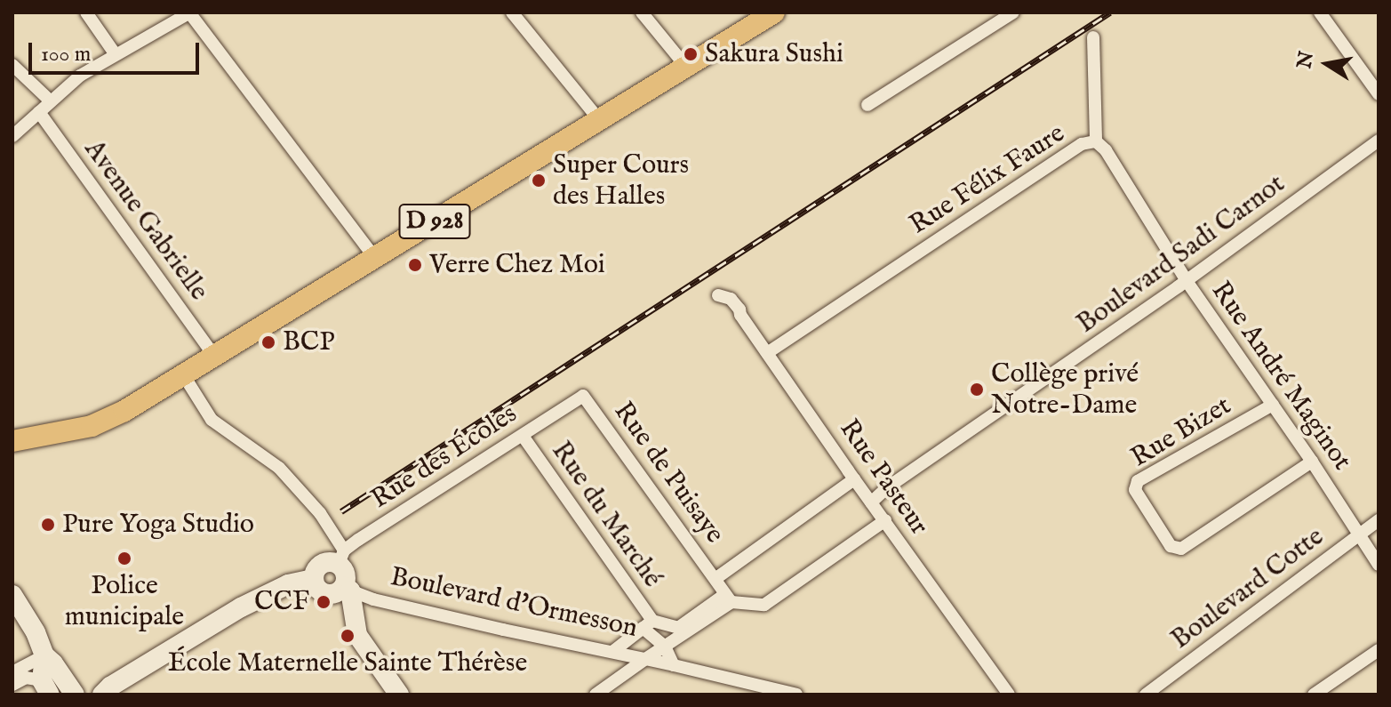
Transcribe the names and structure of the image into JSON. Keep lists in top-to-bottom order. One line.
{"streets":{"main road":["D 928"],"street":["Rue Félix Faure","Avenue Gabrielle","Boulevard Sadi Carnot","Rue André Maginot","Rue Bizet","Rue des Écoles","Rue de Puisaye","Rue Pasteur","Rue du Marché","Boulevard Cotte","Boulevard d'Ormesson"]},"crossings":[["Rue Félix Faure","Boulevard Sadi Carnot"],["Rue Félix Faure","Rue André Maginot"],["Rue Félix Faure","Rue Pasteur"],["Avenue Gabrielle","D 928"],["Boulevard Sadi Carnot","Rue André Maginot"],["Boulevard Sadi Carnot","Rue Pasteur"],["Rue André Maginot","Rue Bizet"],["Rue André Maginot","Boulevard Cotte"],["Rue des Écoles","Rue de Puisaye"],["Rue des Écoles","Rue du Marché"],["Rue des Écoles","Boulevard d'Ormesson"],["Rue de Puisaye","Boulevard d'Ormesson"],["Rue du Marché","Boulevard d'Ormesson"]],"places":["Sakura Sushi","Super Cours des Halles","Verre Chez Moi","BCP","Collège privé Notre-Dame","Pure Yoga Studio","Police municipale","CCF","École Maternelle Sainte Thérèse"],"scale_bar":"100 m","north":"left"}
